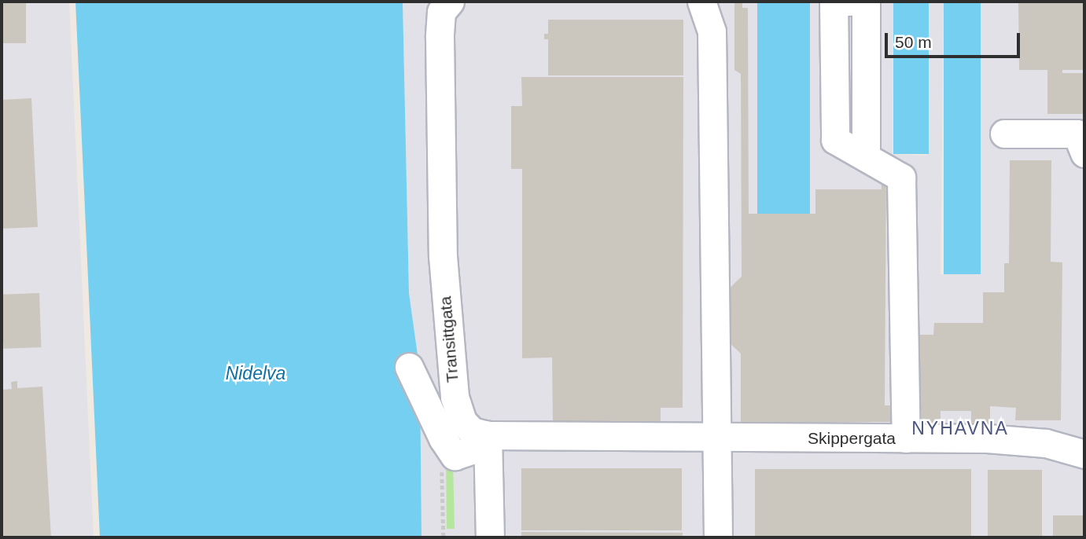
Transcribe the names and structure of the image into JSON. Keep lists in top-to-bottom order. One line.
{"streets":{"street":["Transittgata","Skippergata"]},"crossings":[["Transittgata","Skippergata"]],"districts":["NYHAVNA"],"water":["Nidelva"],"scale_bar":"50 m"}
